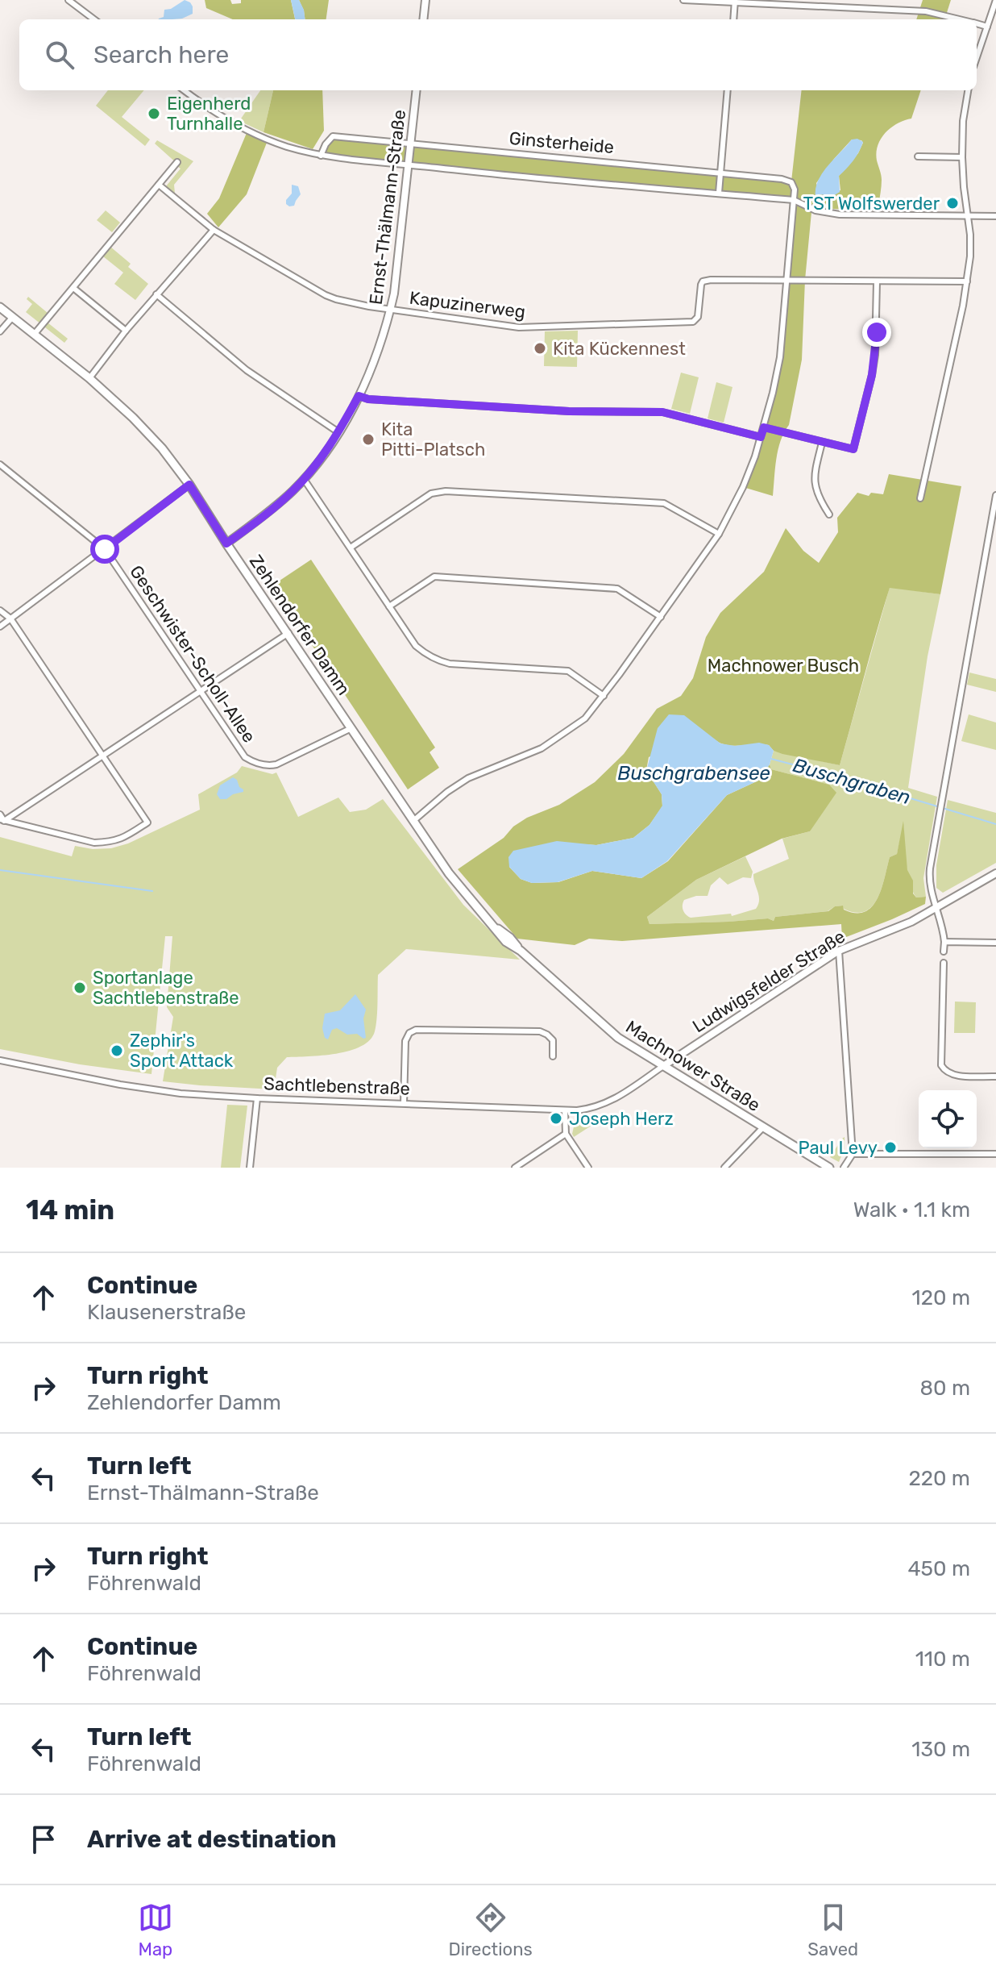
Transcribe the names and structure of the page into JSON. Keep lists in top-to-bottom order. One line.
{"streets":{"main road":["Zehlendorfer Damm","Machnower Straße"],"street":["Ginsterheide","Ernst-Thälmann-Straße","Kapuzinerweg","Geschwister-Scholl-Allee","Ludwigsfelder Straße","Sachtlebenstraße"]},"crossings":[["Ginsterheide","Ernst-Thälmann-Straße"],["Ernst-Thälmann-Straße","Kapuzinerweg"],["Ernst-Thälmann-Straße","Zehlendorfer Damm"],["Zehlendorfer Damm","Geschwister-Scholl-Allee"],["Zehlendorfer Damm","Machnower Straße"],["Ludwigsfelder Straße","Machnower Straße"],["Ludwigsfelder Straße","Sachtlebenstraße"],["Machnower Straße","Sachtlebenstraße"]],"water":["Buschgrabensee","Buschgraben"],"parks":["Machnower Busch"],"places":["Eigenherd Turnhalle","TST Wolfswerder","Kita Kückennest","Kita Pitti-Platsch","Sportanlage Sachtlebenstraße","Zephir's Sport Attack","Joseph Herz","Paul Levy"],"page":{"search":"Search here","heading":["14 min","Walk · 1.1 km"],"list":[["Continue","Klausenerstraße","120 m"],["Turn right","Zehlendorfer Damm","80 m"],["Turn left","Ernst-Thälmann-Straße","220 m"],["Turn right","Föhrenwald","450 m"],["Continue","Föhrenwald","110 m"],["Turn left","Föhrenwald","130 m"],"Arrive at destination"],"nav":["Map","Directions","Saved"]}}
